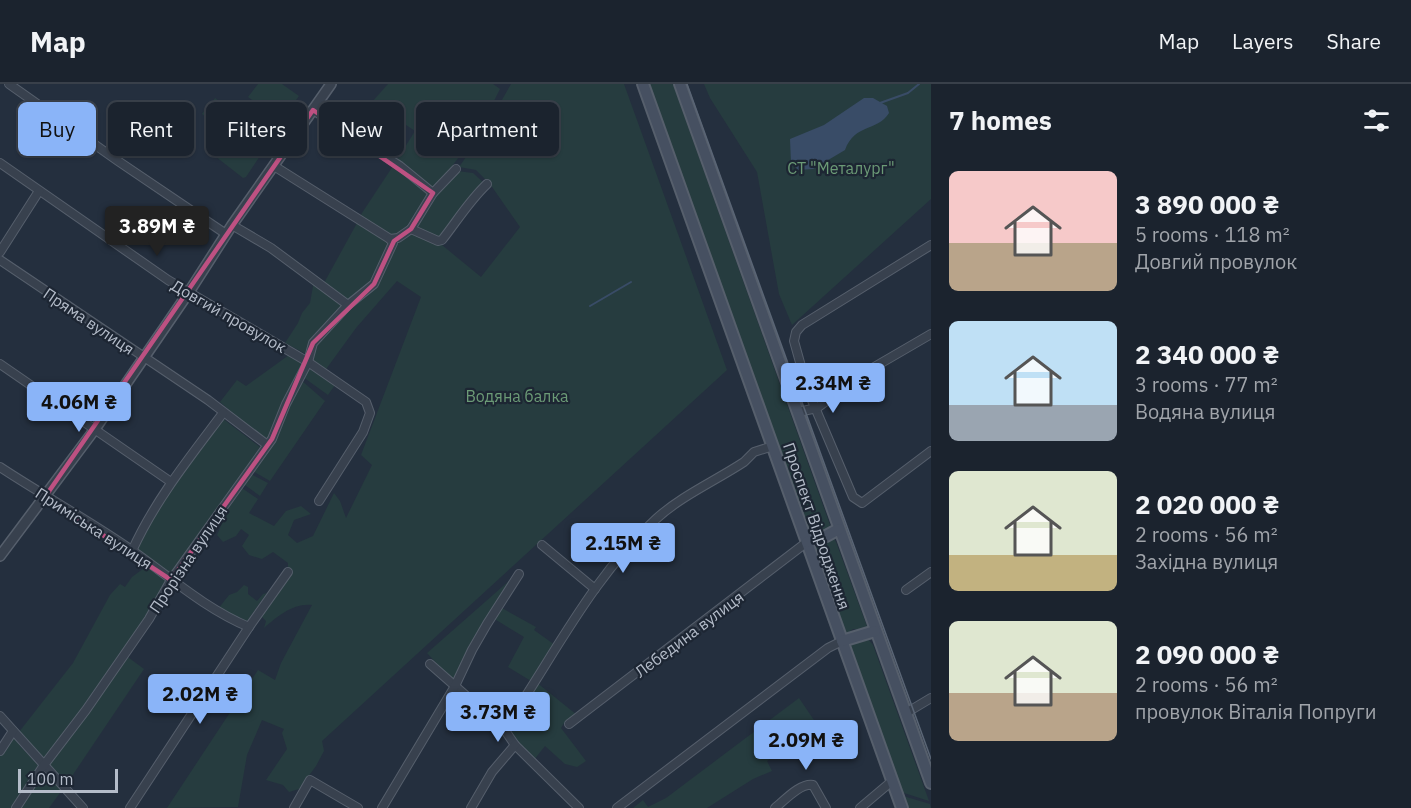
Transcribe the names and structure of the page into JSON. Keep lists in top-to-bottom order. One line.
{"streets":{"main road":["Проспект Відродження"],"street":["Довгий провулок","Пряма вулиця","Приміська вулиця","Прорізна вулиця","Лебедина вулиця"]},"crossings":[["Довгий провулок","Прорізна вулиця"],["Пряма вулиця","Прорізна вулиця"],["Проспект Відродження","Лебедина вулиця"],["Приміська вулиця","Прорізна вулиця"]],"parks":["СТ \"Металург\"","Водяна балка"],"scale_bar":"100 m","page":{"header":"Map","nav":["Map","Layers","Share"],"heading":"7 homes","chip":["Buy","Rent","Filters","New","Apartment"],"list":[{"name":"3 890 000 ₴","note":"5 rooms · 118 m² · Довгий провулок"},{"name":"2 340 000 ₴","note":"3 rooms · 77 m² · Водяна вулиця"},{"name":"2 020 000 ₴","note":"2 rooms · 56 m² · Західна вулиця"},{"name":"2 090 000 ₴","note":"2 rooms · 56 m² · провулок Віталія Попруги"}],"price":["3.89M ₴","2.34M ₴","4.06M ₴","2.15M ₴","2.02M ₴","3.73M ₴","2.09M ₴"],"scale":"100 m"}}
